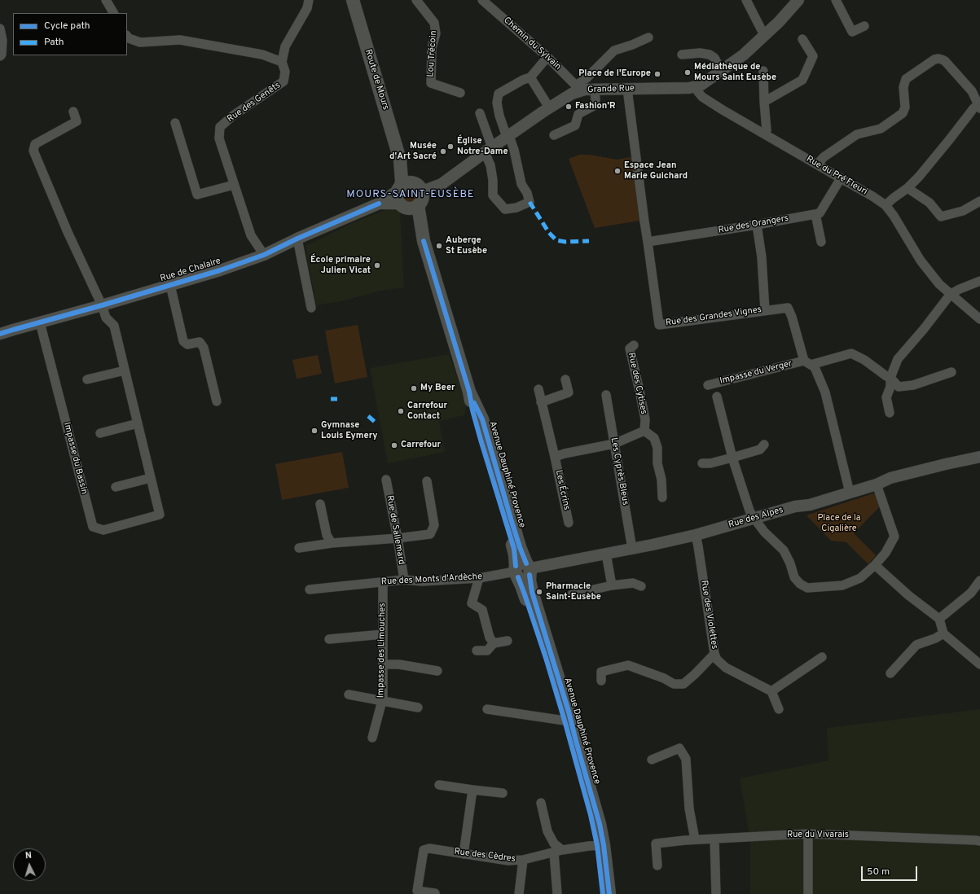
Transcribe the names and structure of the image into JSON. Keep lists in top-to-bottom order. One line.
{"streets":{"main road":["Route de Mours","Avenue Dauphiné Provence"],"street":["Chemin du Sylvain","Lou Trécoin","Grande Rue","Rue des Genêts","Rue du Pré Fleuri","Rue des Orangers","Rue de Chalaire","Rue des Grandes Vignes","Impasse du Verger","Rue des Cytises","Impasse du Bassin","Les Cyprès Bleus","Les Écrins","Rue des Alpes","Rue de Sallemard","Rue des Monts d'Ardèche","Rue des Violettes","Impasse des Limouches","Rue du Vivarais","Rue des Cèdres"]},"crossings":[["Chemin du Sylvain","Grande Rue"],["Route de Mours","Grande Rue"],["Route de Mours","Rue de Chalaire"],["Route de Mours","Avenue Dauphiné Provence"],["Grande Rue","Rue du Pré Fleuri"],["Grande Rue","Rue des Grandes Vignes"],["Rue des Genêts","Rue de Chalaire"],["Rue des Orangers","Rue des Grandes Vignes"],["Rue de Chalaire","Impasse du Bassin"],["Rue de Chalaire","Avenue Dauphiné Provence"],["Rue des Grandes Vignes","Impasse du Verger"],["Rue des Grandes Vignes","Rue des Alpes"],["Les Cyprès Bleus","Rue des Alpes"],["Avenue Dauphiné Provence","Rue des Alpes"],["Avenue Dauphiné Provence","Rue des Monts d'Ardèche"],["Avenue Dauphiné Provence","Rue des Cèdres"],["Rue des Alpes","Rue des Monts d'Ardèche"],["Rue des Alpes","Rue des Violettes"],["Rue de Sallemard","Rue des Monts d'Ardèche"],["Rue des Monts d'Ardèche","Impasse des Limouches"]],"districts":["MOURS-SAINT-EUSÈBE"],"parks":["Place de la Cigalière"],"places":["Médiathèque de Mours Saint Eusèbe","Place de l'Europe","Fashion'R","Église Notre-Dame","Musée d'Art Sacré","Espace Jean Marie Guichard","Auberge St Eusèbe","École primaire Julien Vicat","My Beer","Carrefour Contact","Gymnase Louis Eymery","Carrefour","Pharmacie Saint-Eusèbe"],"legend":["Cycle path","Path"],"scale_bar":"50 m","north":"top"}
